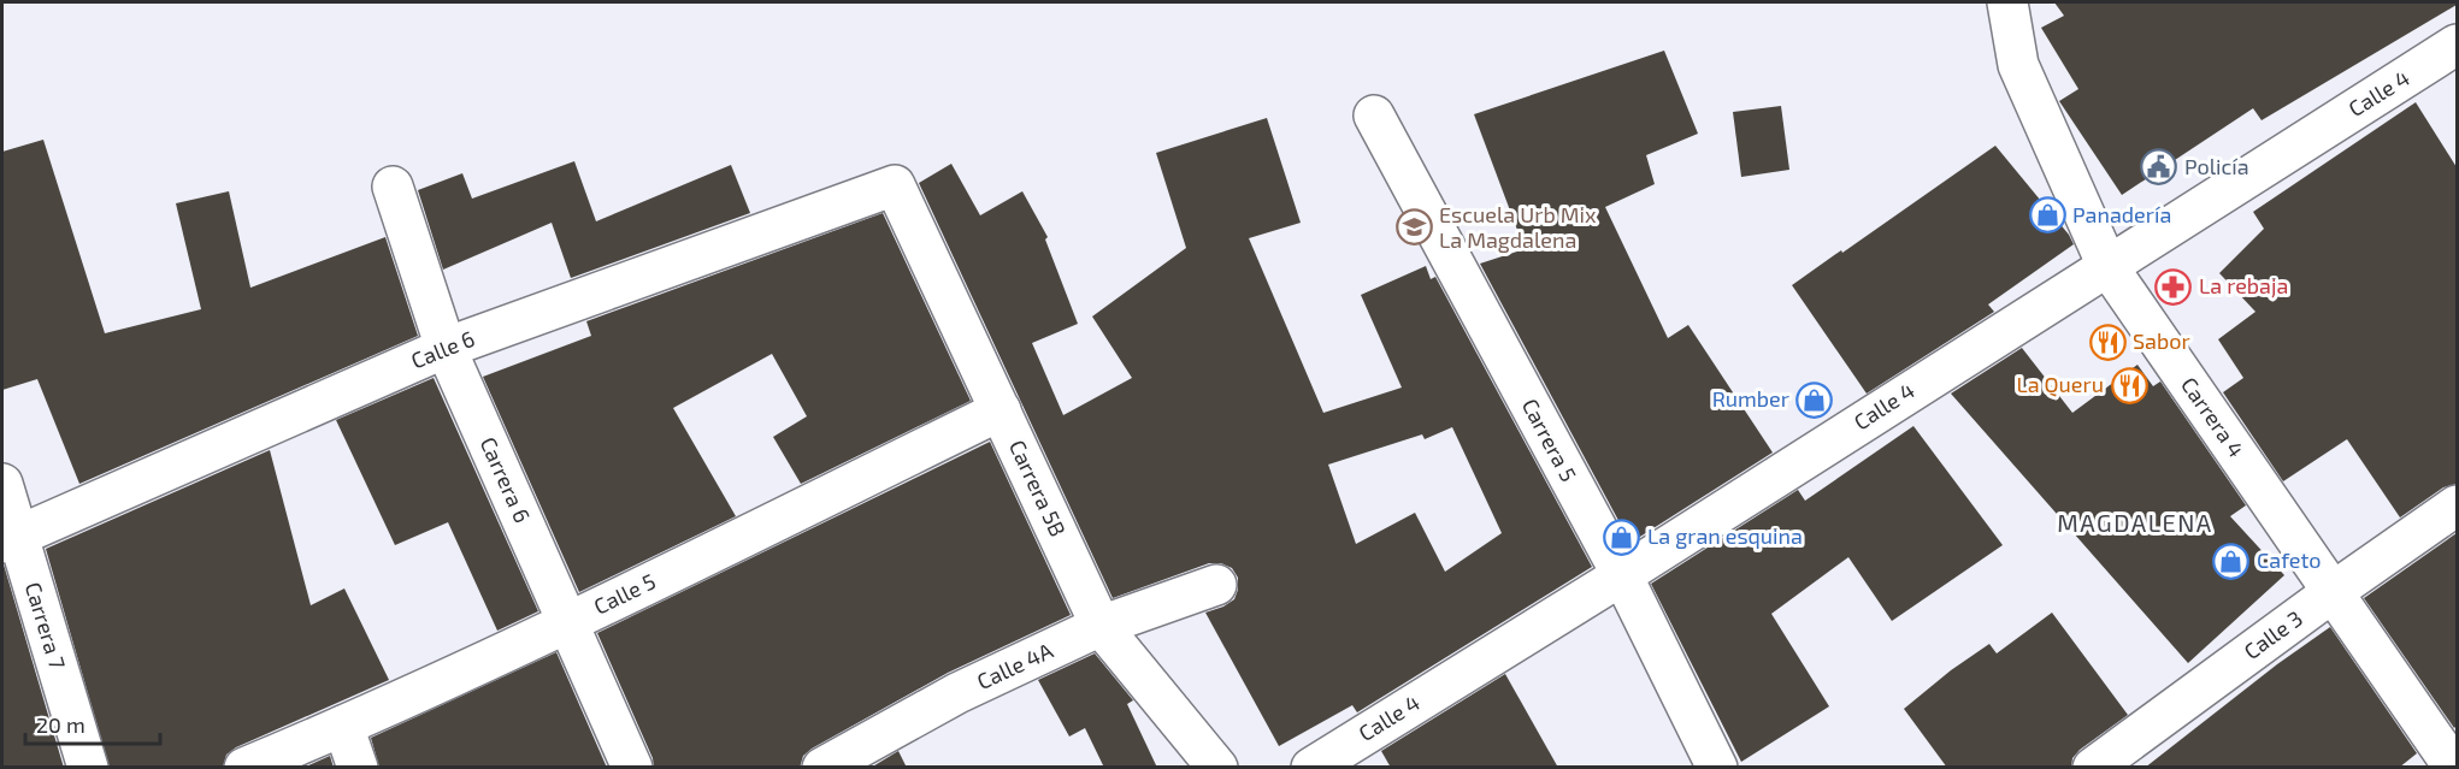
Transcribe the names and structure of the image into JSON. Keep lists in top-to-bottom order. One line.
{"streets":{"street":["Calle 4","Calle 6","Carrera 4","Carrera 5","Carrera 6","Carrera 5B","Calle 5","Carrera 7","Calle 3","Calle 4A"]},"crossings":[["Calle 4","Carrera 4"],["Calle 4","Carrera 5"],["Calle 6","Carrera 6"],["Calle 6","Carrera 5B"],["Calle 6","Carrera 7"],["Carrera 4","Calle 3"],["Carrera 6","Calle 5"],["Carrera 5B","Calle 5"],["Carrera 5B","Calle 4A"]],"districts":["MAGDALENA"],"places":{"public building":["Policía"],"shop":["Panadería","Rumber","La gran esquina","Cafeto"],"school or university":["Escuela Urb Mix La Magdalena"],"pharmacy":["La rebaja"],"restaurant":["Sabor","La Queru"]},"scale_bar":"20 m"}
